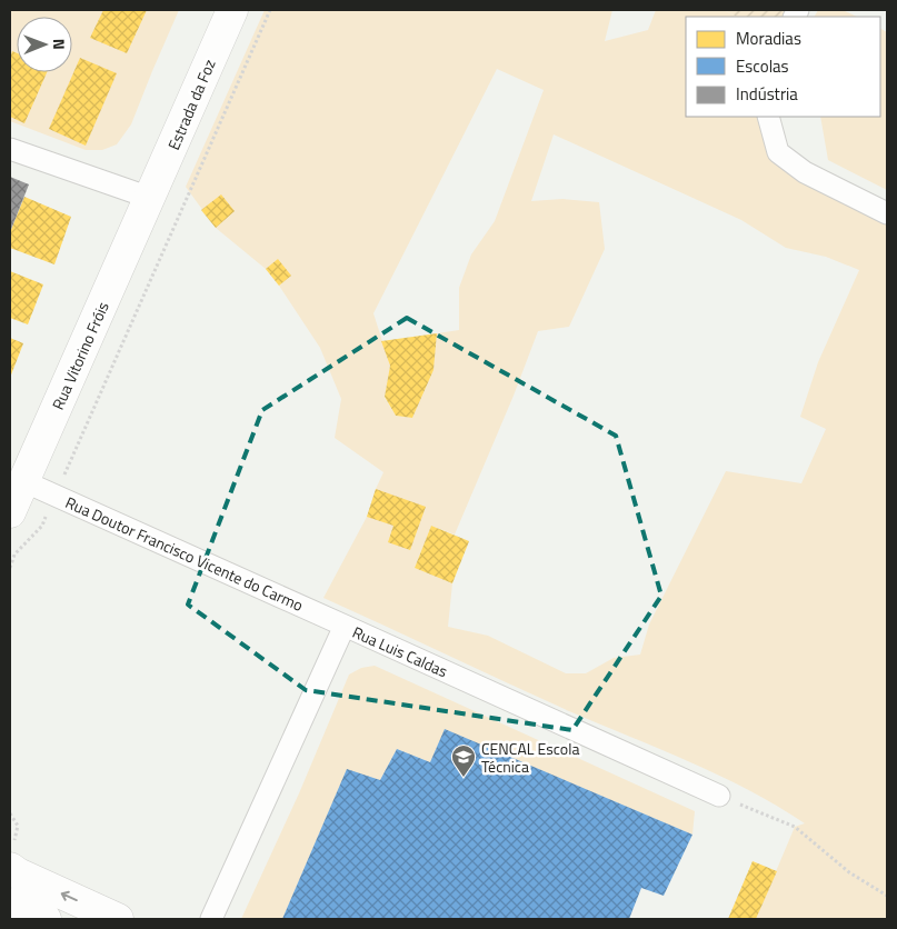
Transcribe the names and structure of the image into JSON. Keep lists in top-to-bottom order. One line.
{"streets":{"main road":["Estrada da Foz","Rua Vitorino Fróis"],"street":["Rua Doutor Francisco Vicente do Carmo","Rua Luis Caldas"]},"crossings":[["Estrada da Foz","Rua Vitorino Fróis"],["Rua Vitorino Fróis","Rua Doutor Francisco Vicente do Carmo"],["Rua Doutor Francisco Vicente do Carmo","Rua Luis Caldas"]],"places":{"school or university":["CENCAL Escola Técnica"]},"legend":["Moradias","Escolas","Indústria"],"north":"right"}
